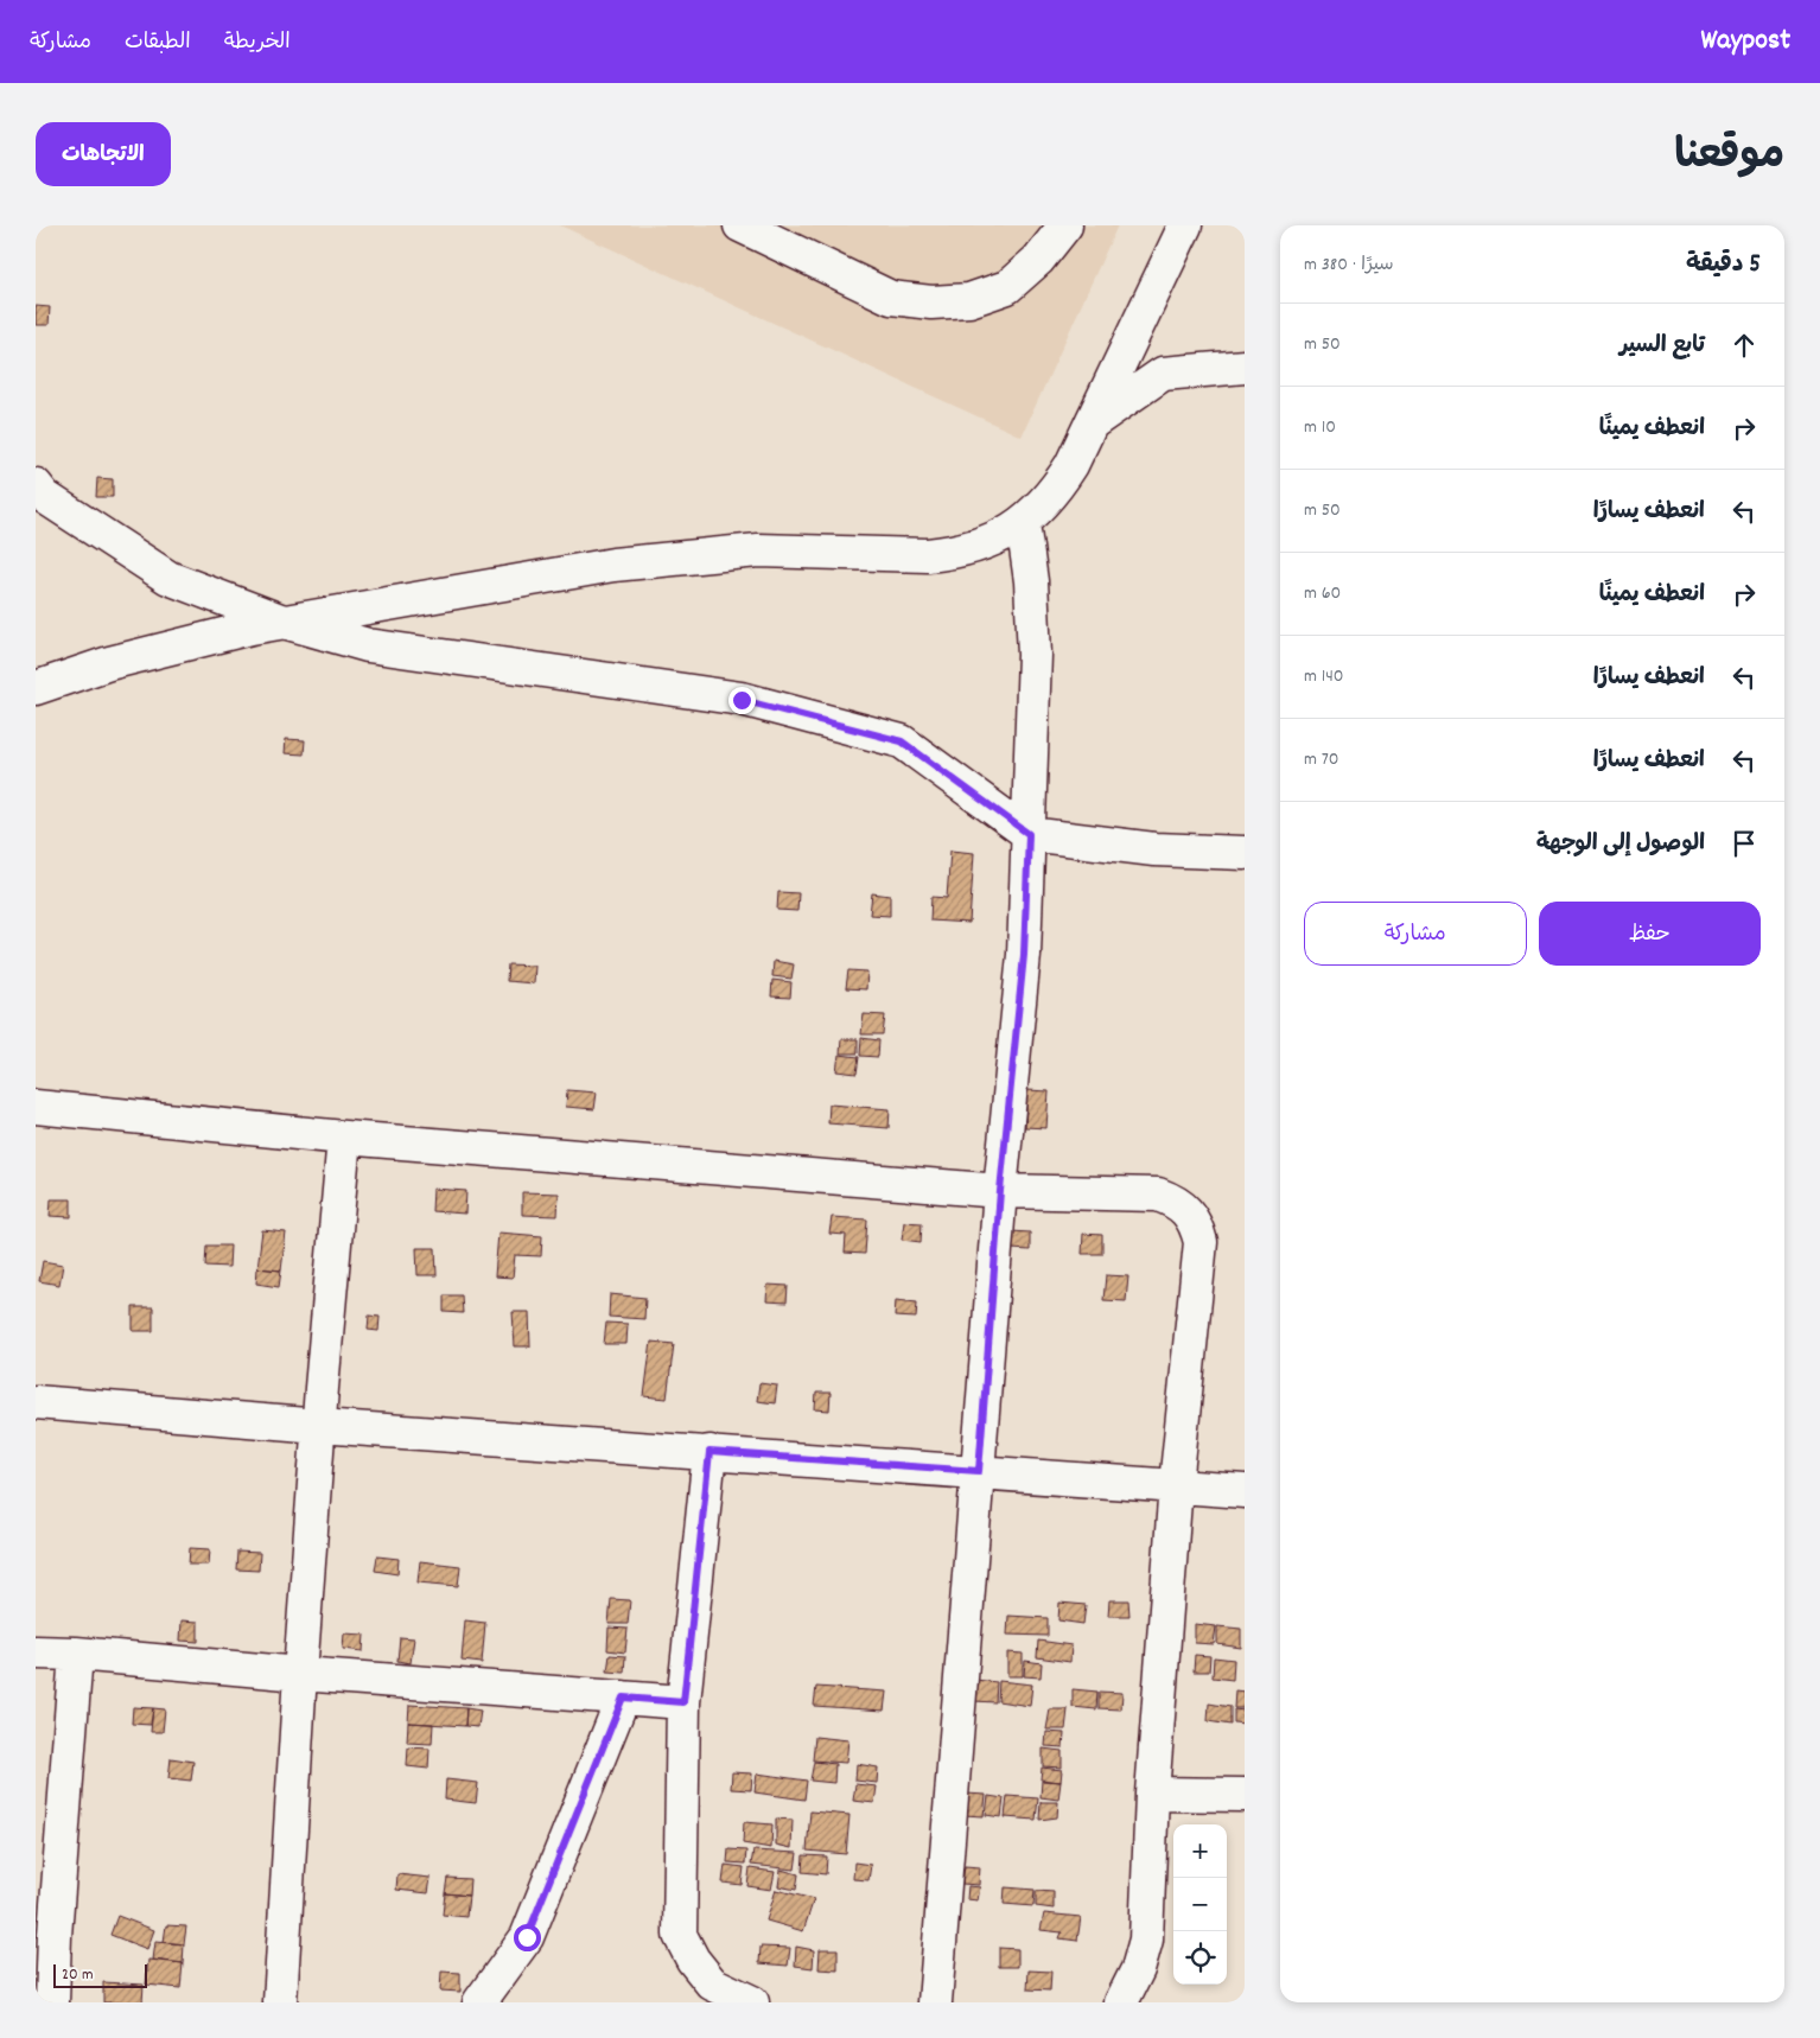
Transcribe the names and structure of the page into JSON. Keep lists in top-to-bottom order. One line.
{"scale_bar":"20 m","page":{"header":"Waypost","nav":["الخريطة","الطبقات","مشاركة"],"title":"موقعنا","buttons":["الاتجاهات",["حفظ","مشاركة"]],"heading":["5 دقيقة","سيرًا · 380 m"],"list":[["تابع السير","50 m"],["انعطف يمينًا","10 m"],["انعطف يسارًا","50 m"],["انعطف يمينًا","60 m"],["انعطف يسارًا","140 m"],["انعطف يسارًا","70 m"],"الوصول إلى الوجهة"],"map_buttons":["+","−"],"scale":"20 m"}}
